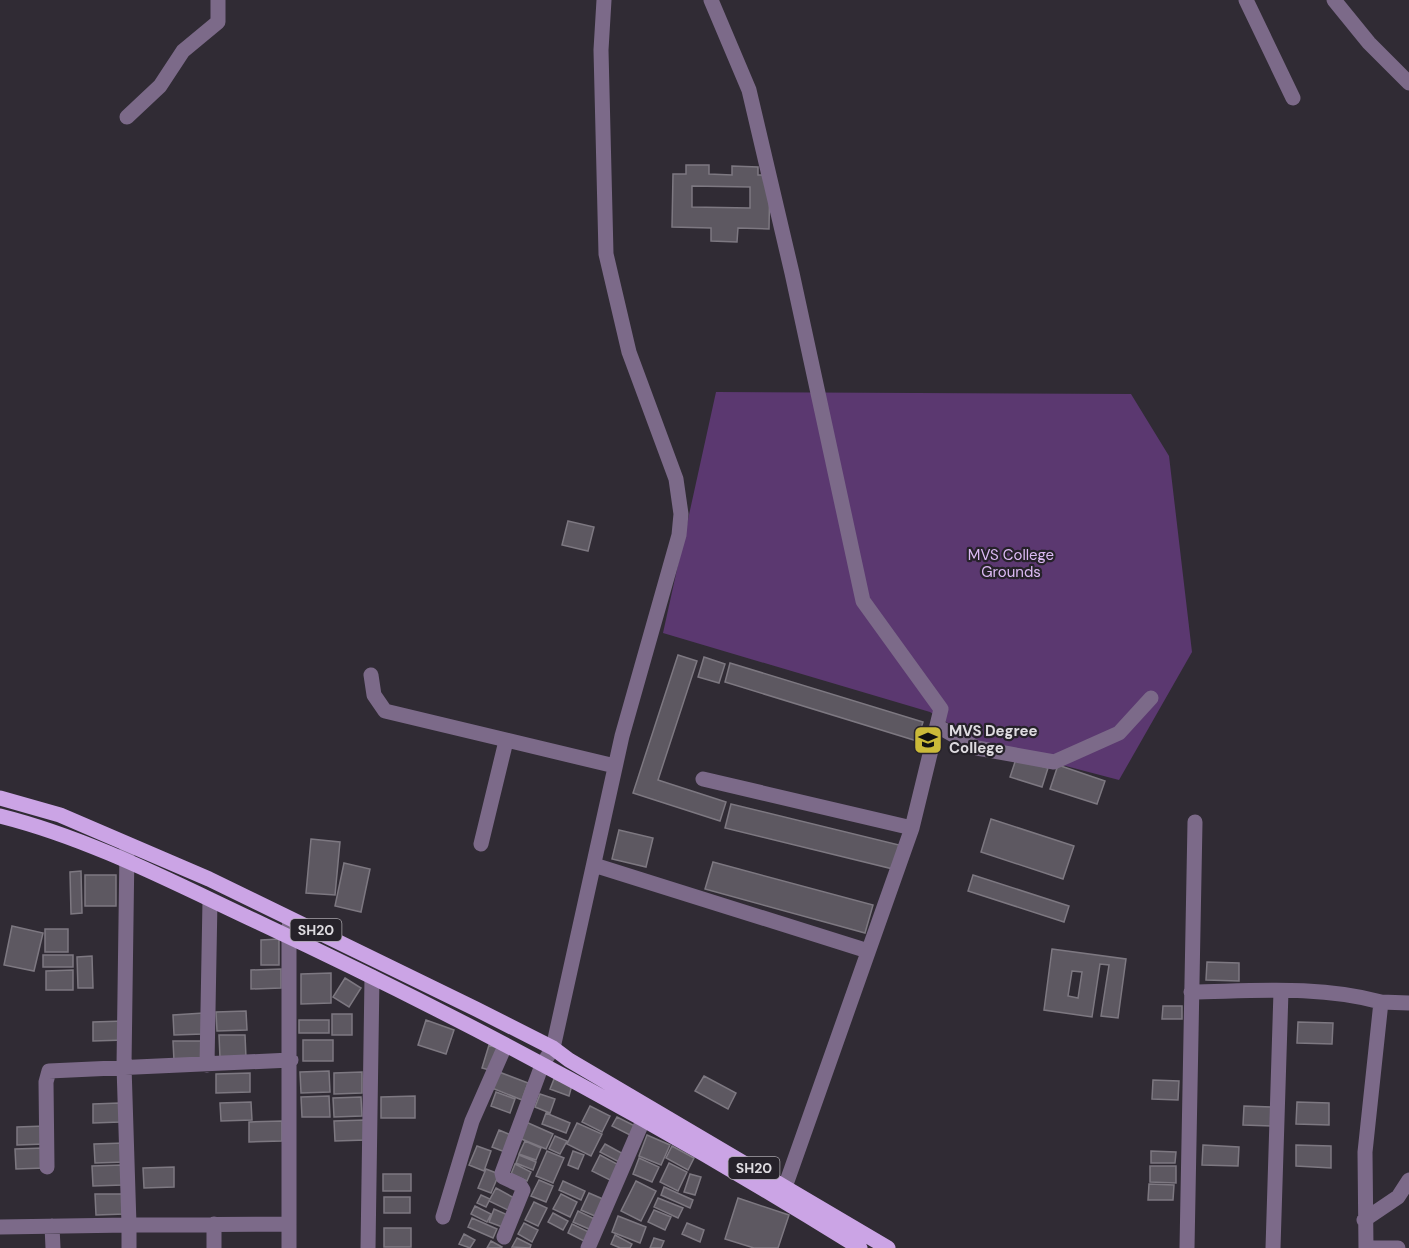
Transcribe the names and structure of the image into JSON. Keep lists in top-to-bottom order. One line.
{"streets":{"main road":["SH20"]},"parks":["MVS College Grounds"],"places":{"school or university":["MVS Degree College"]}}
